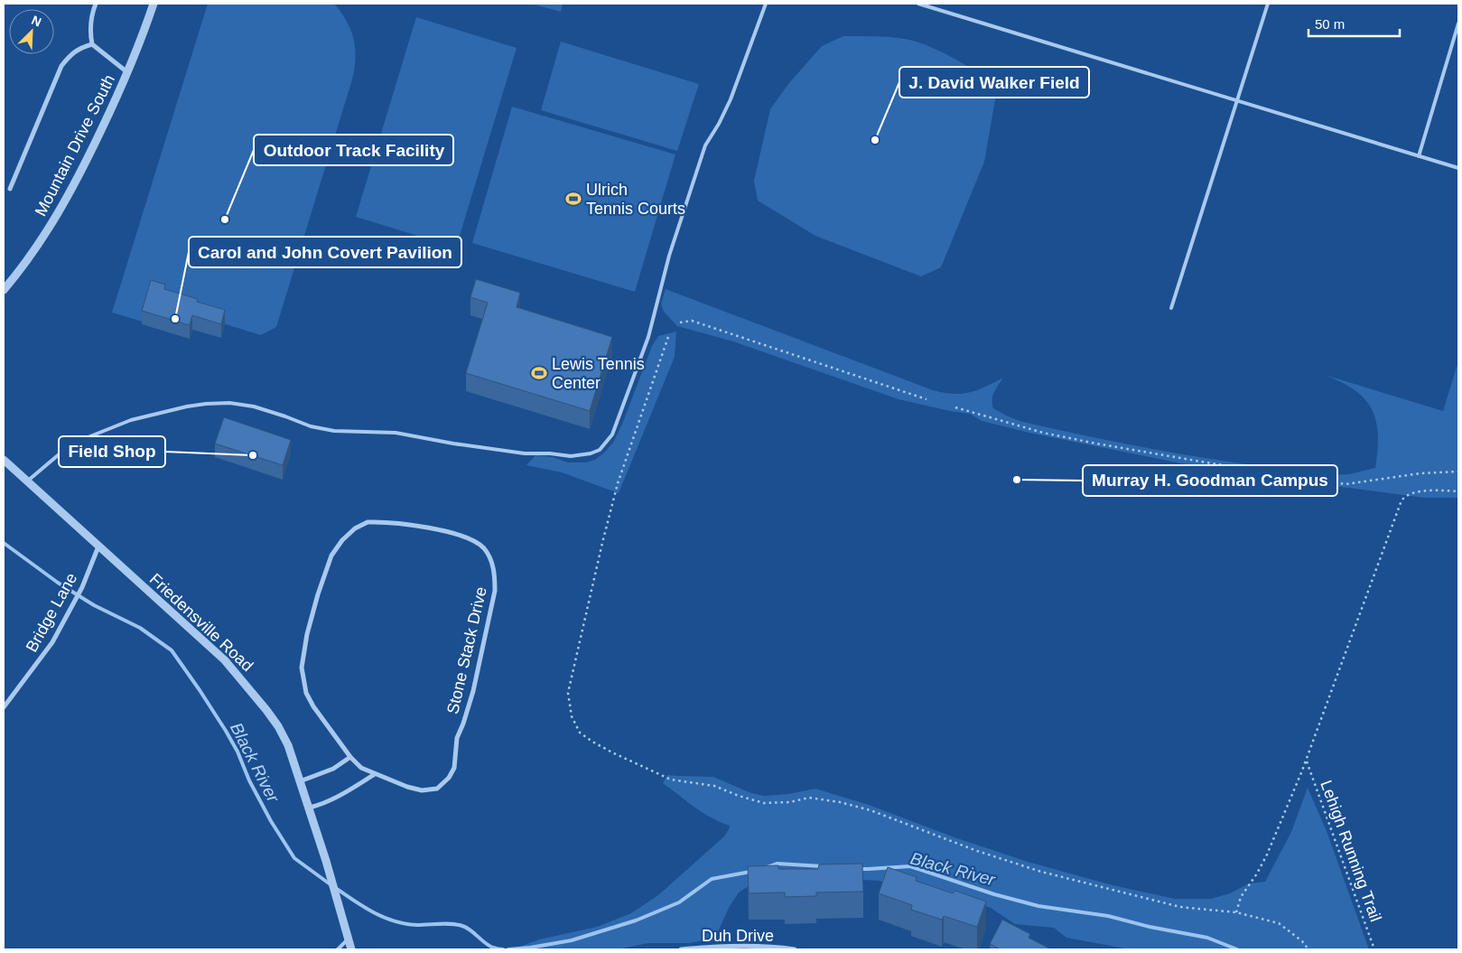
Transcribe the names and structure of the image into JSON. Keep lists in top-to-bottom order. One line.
{"streets":{"street":["Mountain Drive South","Bridge Lane","Friedensville Road","Stone Stack Drive","Duh Drive"],"path":["Lehigh Running Trail"]},"crossings":[["Bridge Lane","Friedensville Road"]],"water":["Black River"],"places":{"other":["J. David Walker Field","Outdoor Track Facility","Carol and John Covert Pavilion","Field Shop","Murray H. Goodman Campus"],"sports":["Ulrich Tennis Courts","Lewis Tennis Center"]},"scale_bar":"50 m","north":"top right"}
